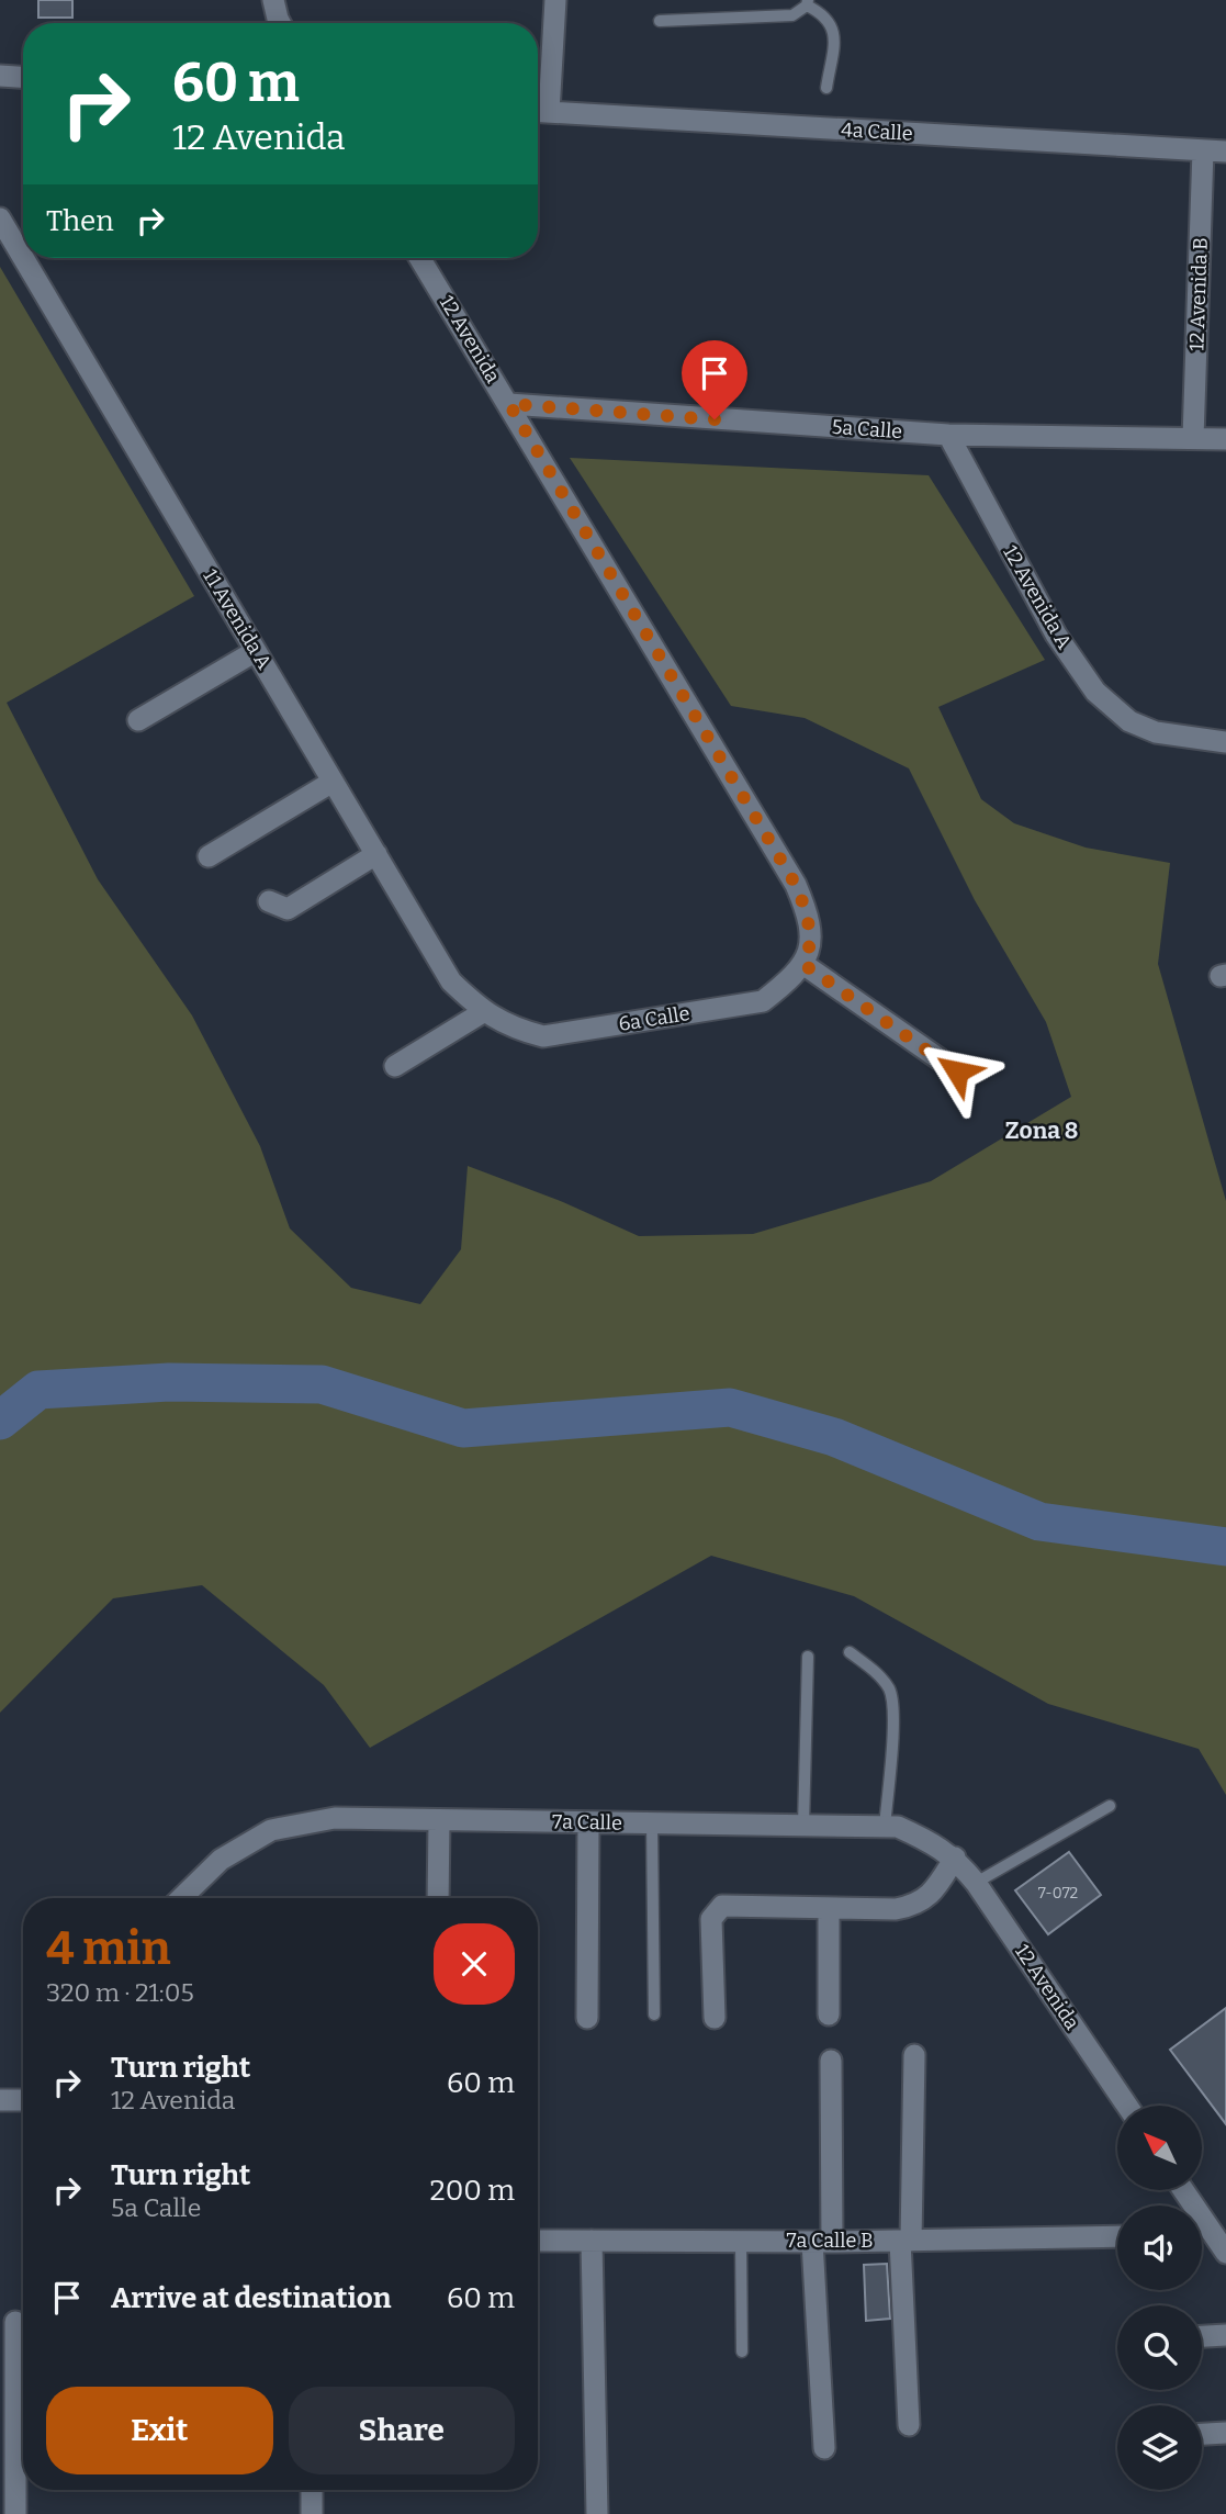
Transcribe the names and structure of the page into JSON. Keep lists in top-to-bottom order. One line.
{"streets":{"street":["4a Calle","12 Avenida B","12 Avenida","5a Calle","12 Avenida A","11 Avenida A","6a Calle","7a Calle","7a Calle B"]},"crossings":[["4a Calle","12 Avenida B"],["12 Avenida B","5a Calle"],["12 Avenida","5a Calle"],["12 Avenida","6a Calle"],["12 Avenida","7a Calle"],["5a Calle","12 Avenida A"],["11 Avenida A","6a Calle"]],"districts":["Zona 8"],"house_numbers":["7-072"],"north":"top left","page":{"turn":["60 m","12 Avenida"],"then":"Then","heading":["4 min","320 m · 21:05"],"list":[{"name":"Turn right","note":"12 Avenida","value":"60 m"},{"name":"Turn right","note":"5a Calle","value":"200 m"},{"name":"Arrive at destination","value":"60 m"}],"buttons":["Exit","Share"]}}
